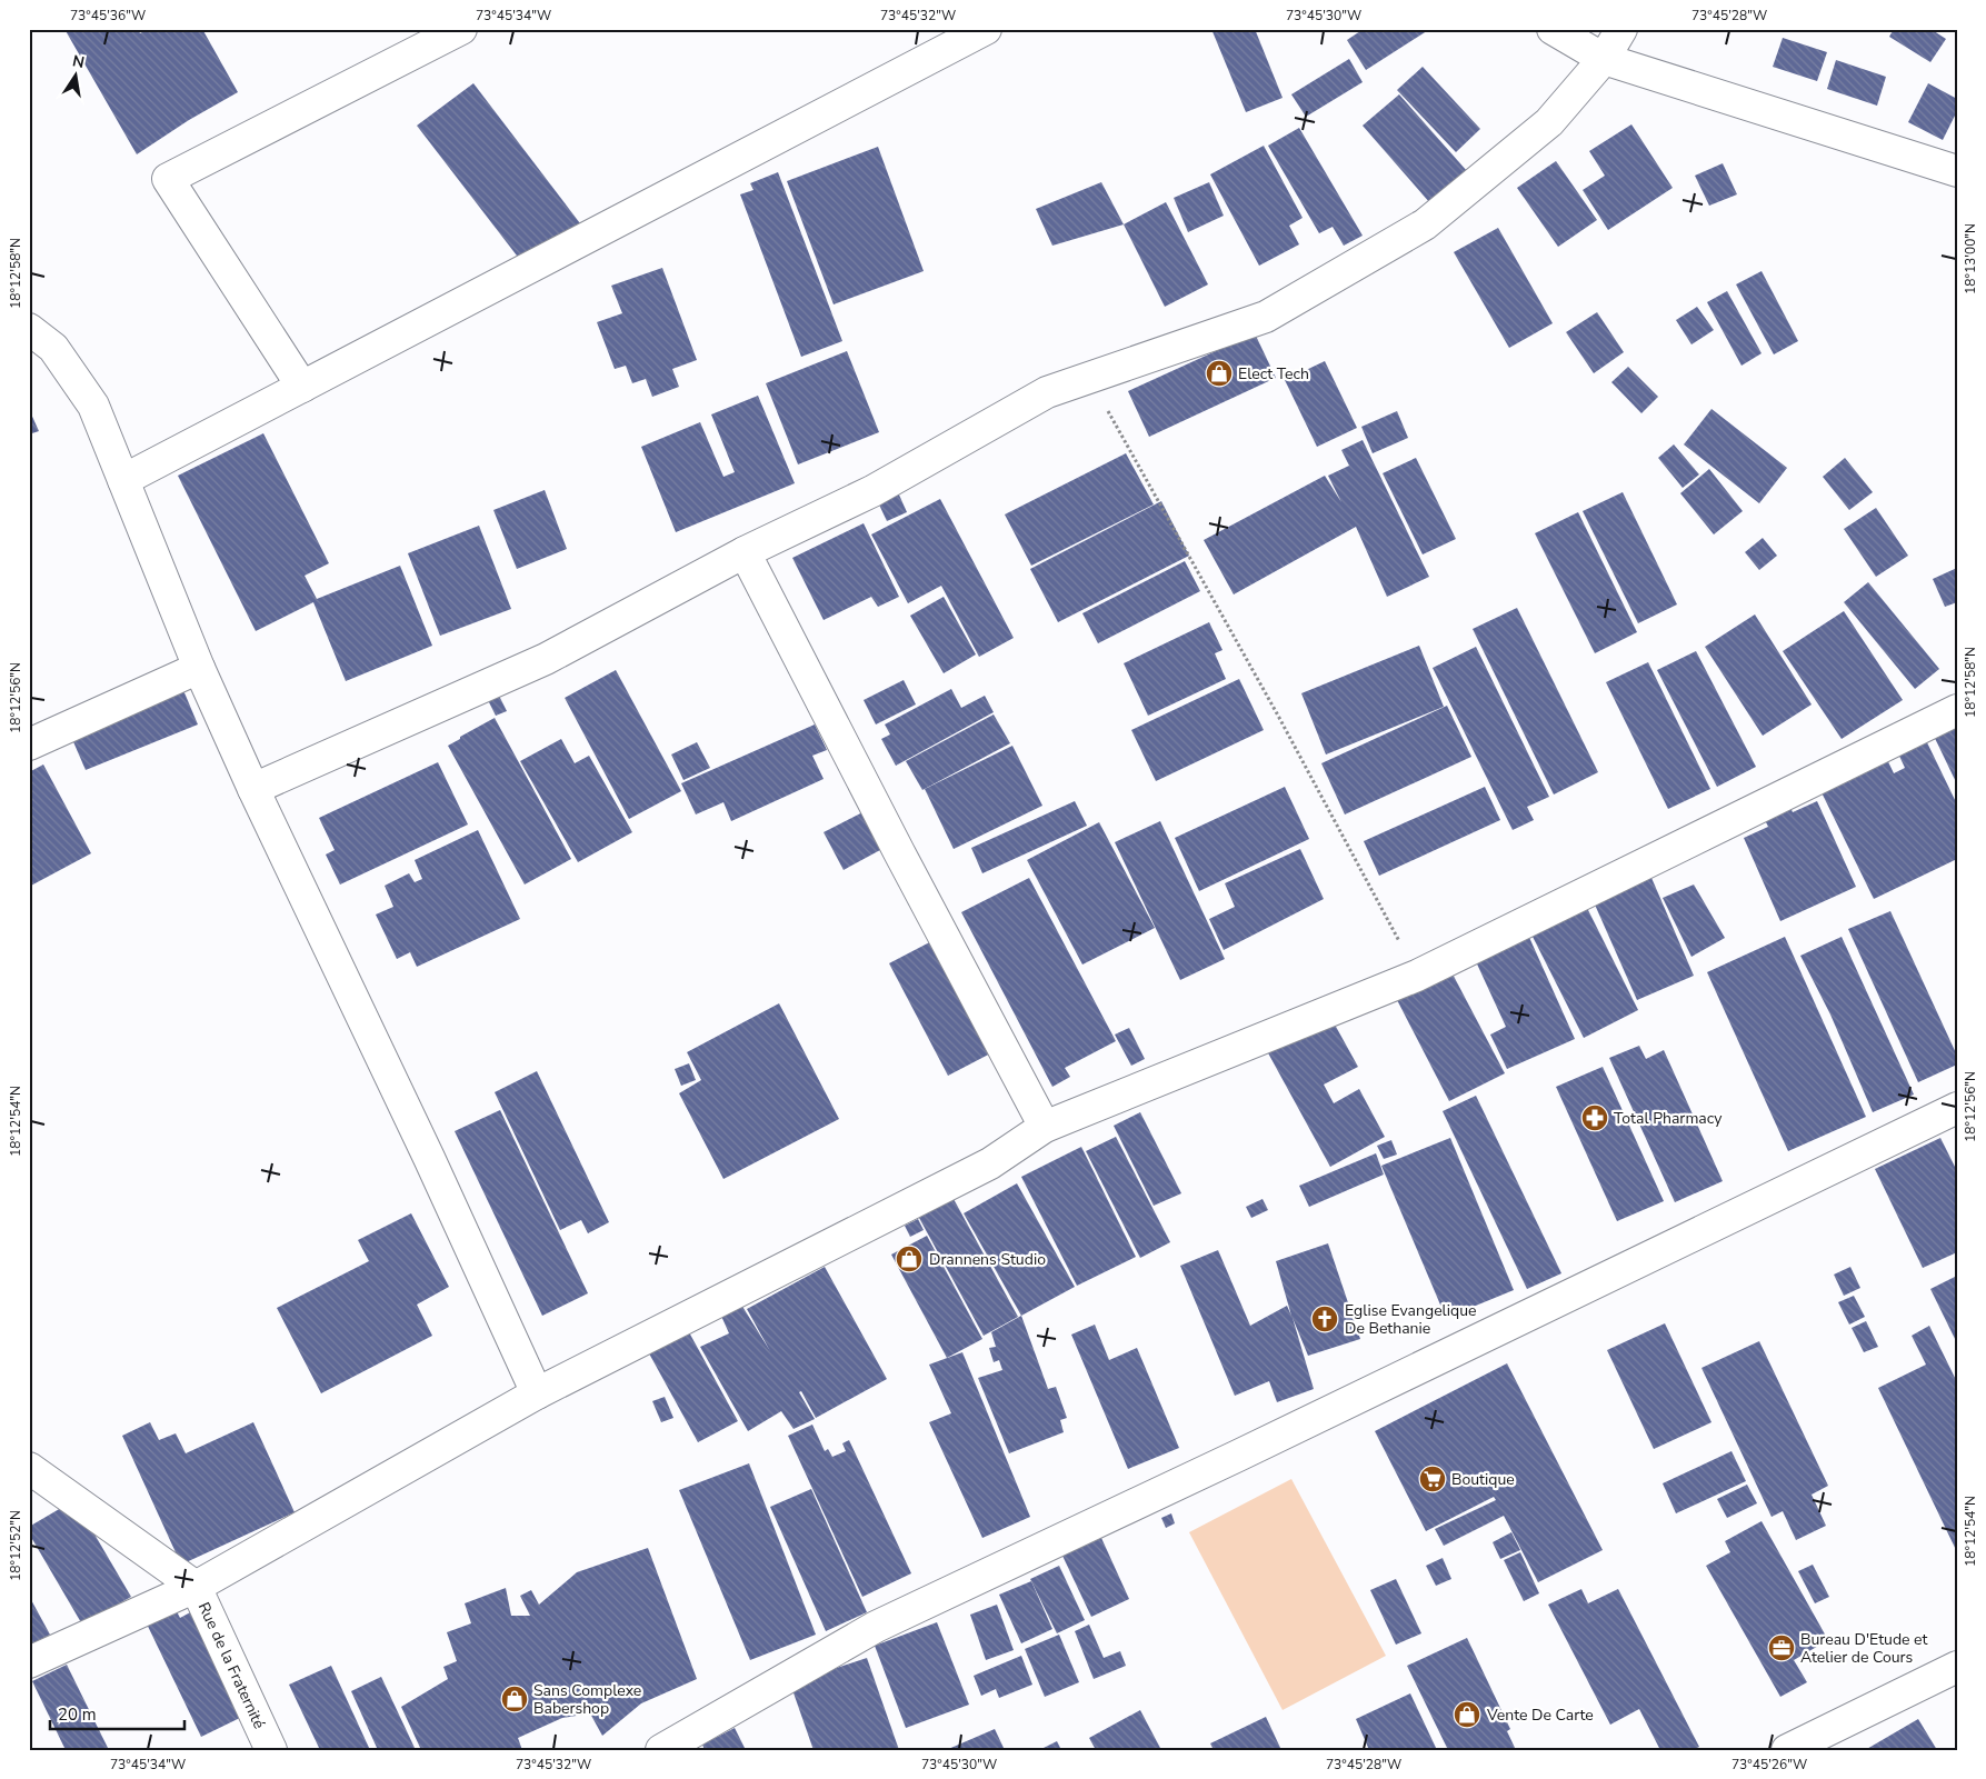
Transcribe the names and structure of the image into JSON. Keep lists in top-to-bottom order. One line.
{"streets":{"street":["Rue de la Fraternité"]},"places":{"shop":["Elect Tech","Drannens Studio","Sans Complexe Babershop","Vente De Carte"],"pharmacy":["Total Pharmacy"],"church":["Eglise Evangelique De Bethanie"],"supermarket":["Boutique"],"office":["Bureau D'Etude et Atelier de Cours"]},"scale_bar":"20 m","north":"top","coordinates":["73°45'36\"W","73°45'34\"W","73°45'32\"W","73°45'30\"W","73°45'28\"W","18°13'00\"N","18°12'58\"N","18°12'56\"N","18°12'54\"N","18°12'52\"N","73°45'26\"W"]}
